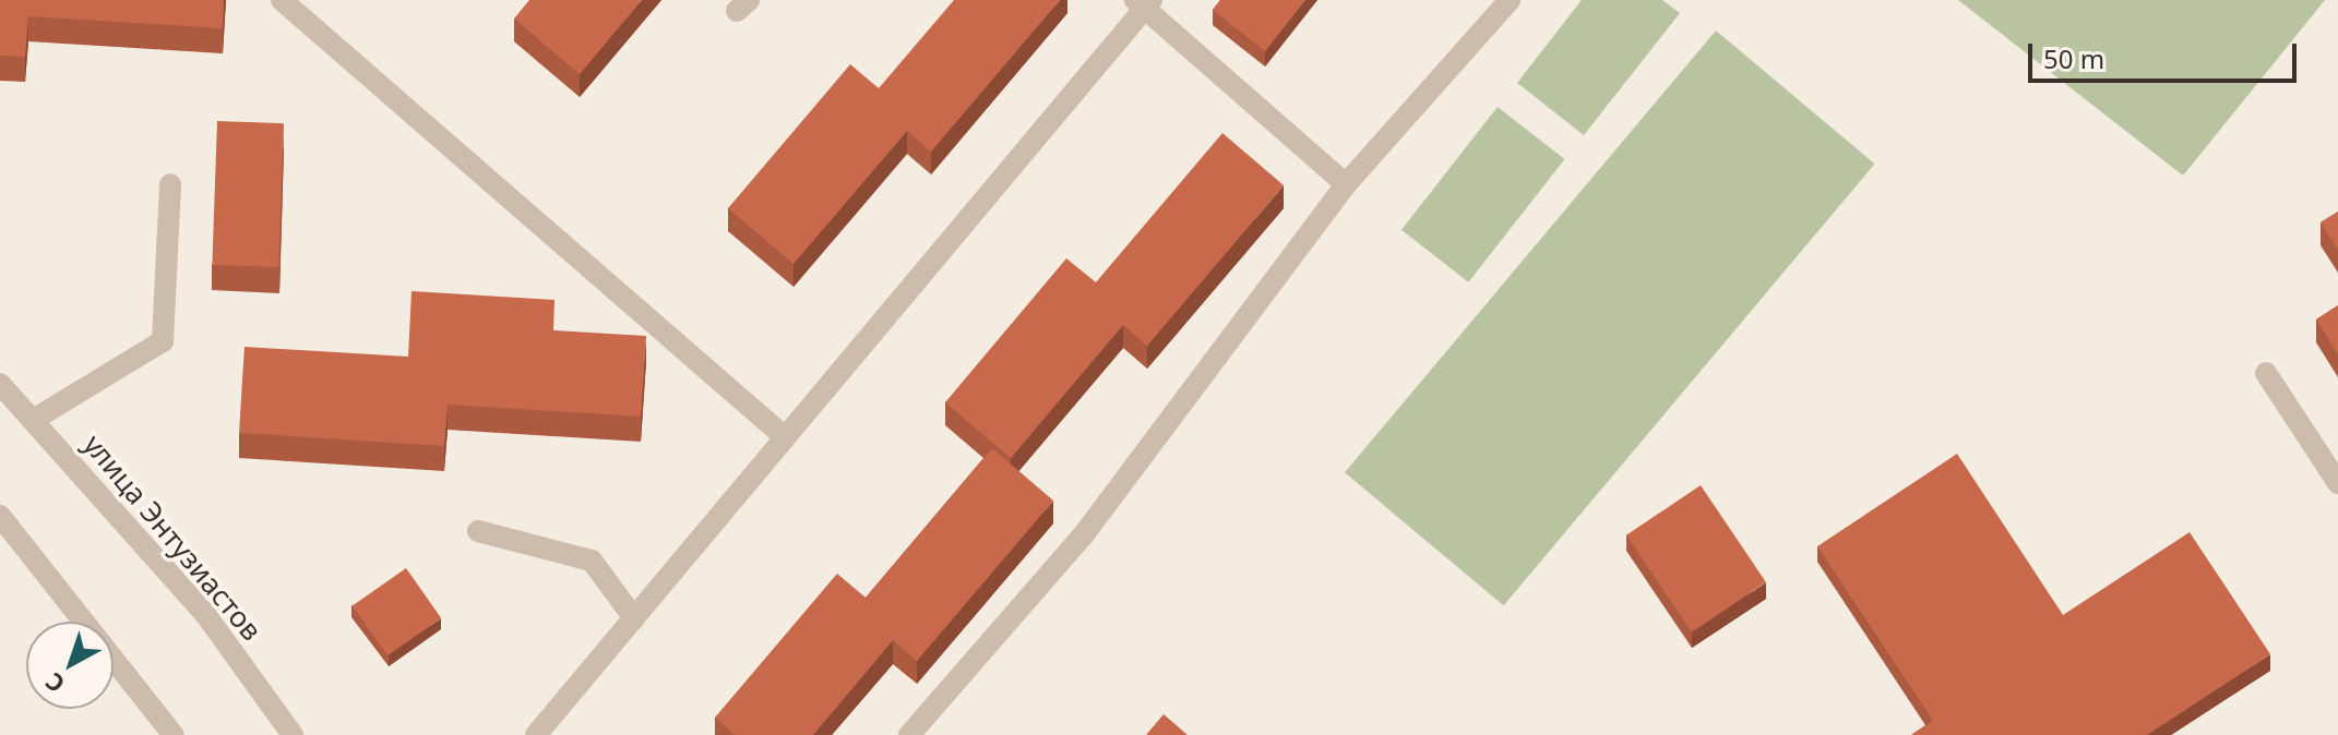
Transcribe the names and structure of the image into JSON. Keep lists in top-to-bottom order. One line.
{"streets":{"street":["улица Энтузиастов"]},"scale_bar":"50 m","north":"bottom left"}
